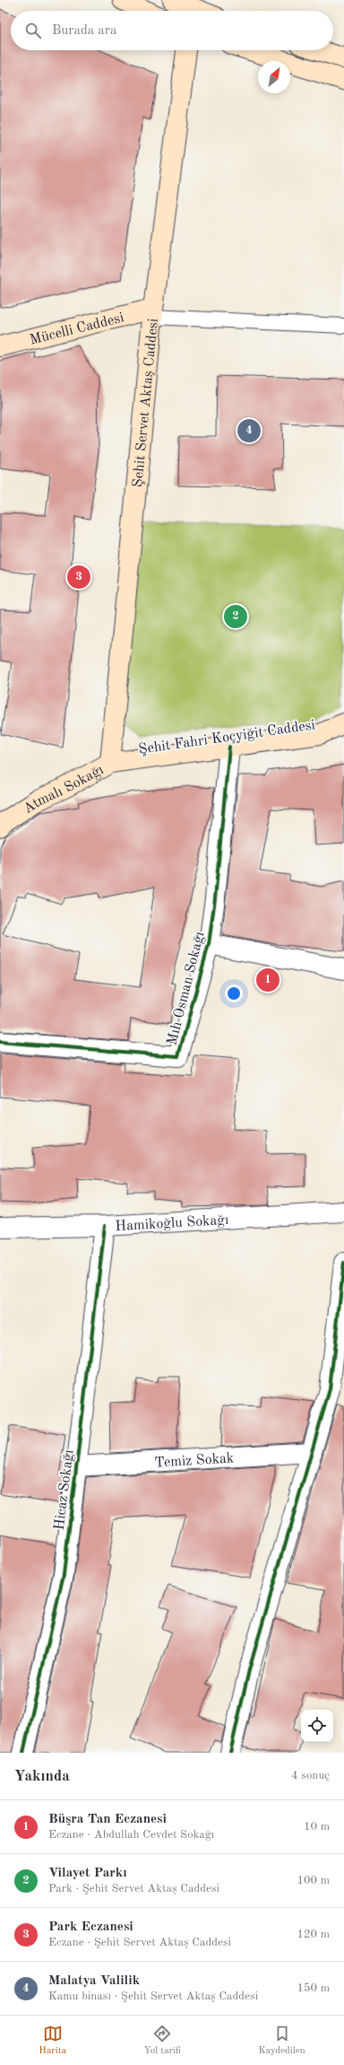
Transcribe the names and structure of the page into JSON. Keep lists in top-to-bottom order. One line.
{"streets":{"main road":["Mücelli Caddesi","Şehit Servet Aktaş Caddesi","Şehit Fahri Koçyiğit Caddesi","Atmalı Sokağı"],"street":["Mıh Osman Sokağı","Hamikoğlu Sokağı","Temiz Sokak","Hicaz Sokağı"]},"crossings":[["Mücelli Caddesi","Şehit Servet Aktaş Caddesi"],["Şehit Servet Aktaş Caddesi","Şehit Fahri Koçyiğit Caddesi"],["Şehit Servet Aktaş Caddesi","Atmalı Sokağı"],["Şehit Fahri Koçyiğit Caddesi","Atmalı Sokağı"],["Şehit Fahri Koçyiğit Caddesi","Mıh Osman Sokağı"],["Hamikoğlu Sokağı","Hicaz Sokağı"],["Temiz Sokak","Hicaz Sokağı"]],"north":"top right","page":{"search":"Burada ara","pins":["4","3","2","1"],"heading":["Yakında","4 sonuç"],"list":[{"mark":"1","name":"Büşra Tan Eczanesi","note":"Eczane · Abdullah Cevdet Sokağı","value":"10 m"},{"mark":"2","name":"Vilayet Parkı","note":"Park · Şehit Servet Aktaş Caddesi","value":"100 m"},{"mark":"3","name":"Park Eczanesi","note":"Eczane · Şehit Servet Aktaş Caddesi","value":"120 m"},{"mark":"4","name":"Malatya Valilik","note":"Kamu binası · Şehit Servet Aktaş Caddesi","value":"150 m"}],"nav":["Harita","Yol tarifi","Kaydedilen"]}}
